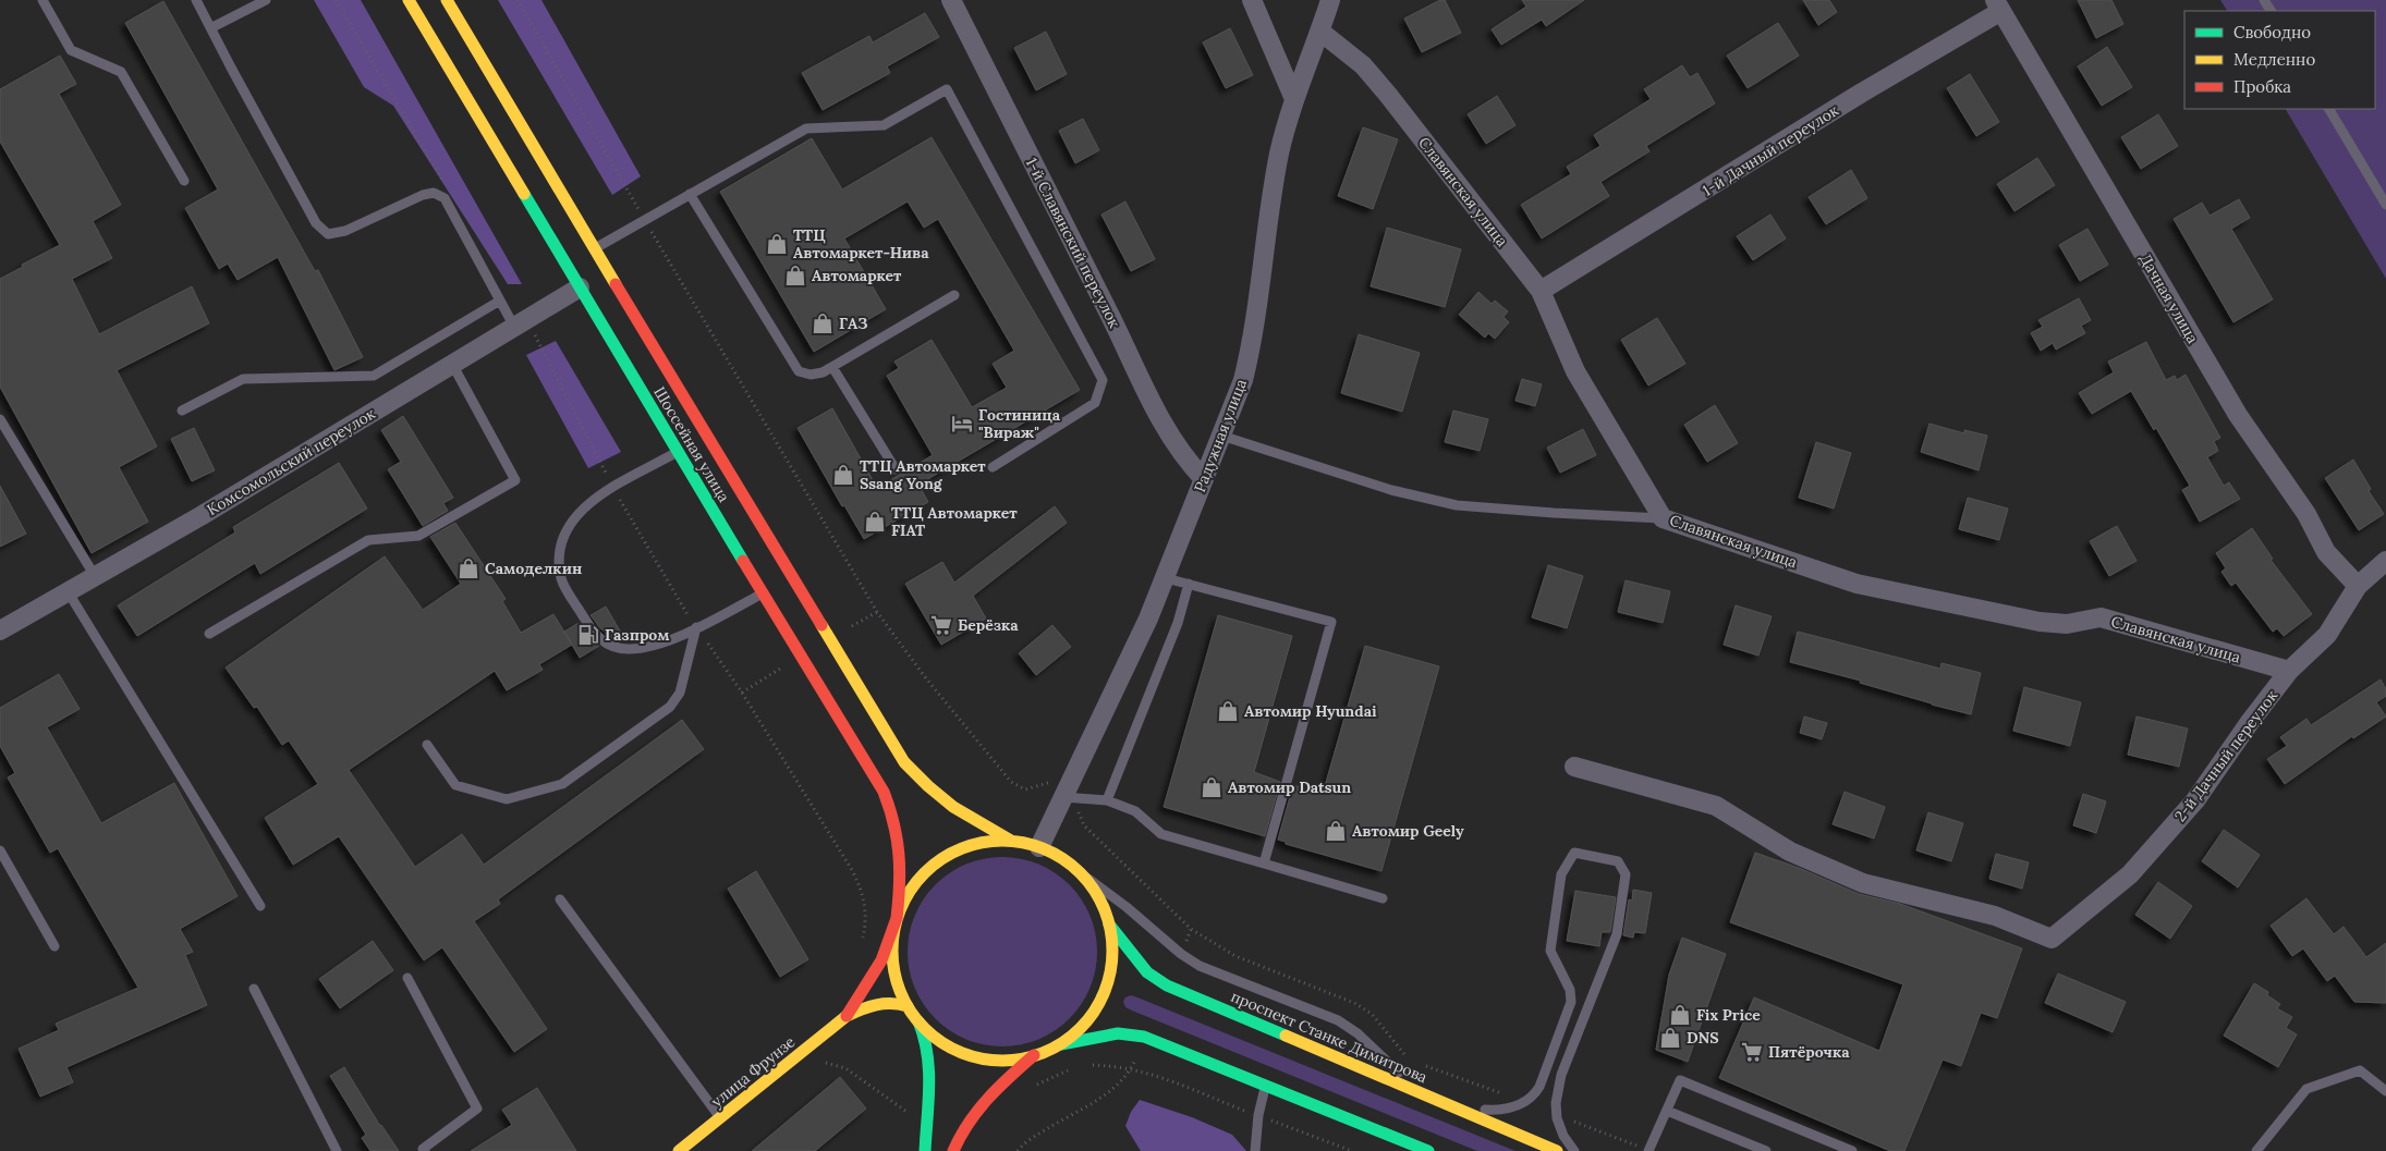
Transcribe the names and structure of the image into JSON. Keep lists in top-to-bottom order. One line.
{"streets":{"main road":["Шоссейная улица","проспект Станке Димитрова","улица Фрунзе"],"street":["1-й Дачный переулок","Славянская улица","1-й Славянский переулок","Дачная улица","Радужная улица","Комсомольский переулок","2-й Дачный переулок"]},"crossings":[["1-й Дачный переулок","Славянская улица"],["1-й Дачный переулок","Дачная улица"],["Славянская улица","Радужная улица"],["Славянская улица","2-й Дачный переулок"],["1-й Славянский переулок","Радужная улица"],["Дачная улица","2-й Дачный переулок"],["Шоссейная улица","Комсомольский переулок"]],"places":{"shop":["ТТЦ Автомаркет-Нива","Автомаркет","ГАЗ","ТТЦ Автомаркет Ssang Yong","ТТЦ Автомаркет FIAT","Самоделкин","Автомир Hyundai","Автомир Datsun","Автомир Geely","Fix Price","DNS"],"hotel":["Гостиница \"Вираж\""],"supermarket":["Берёзка","Пятёрочка"],"fuel station":["Газпром"]},"legend":["Свободно","Медленно","Пробка"]}
